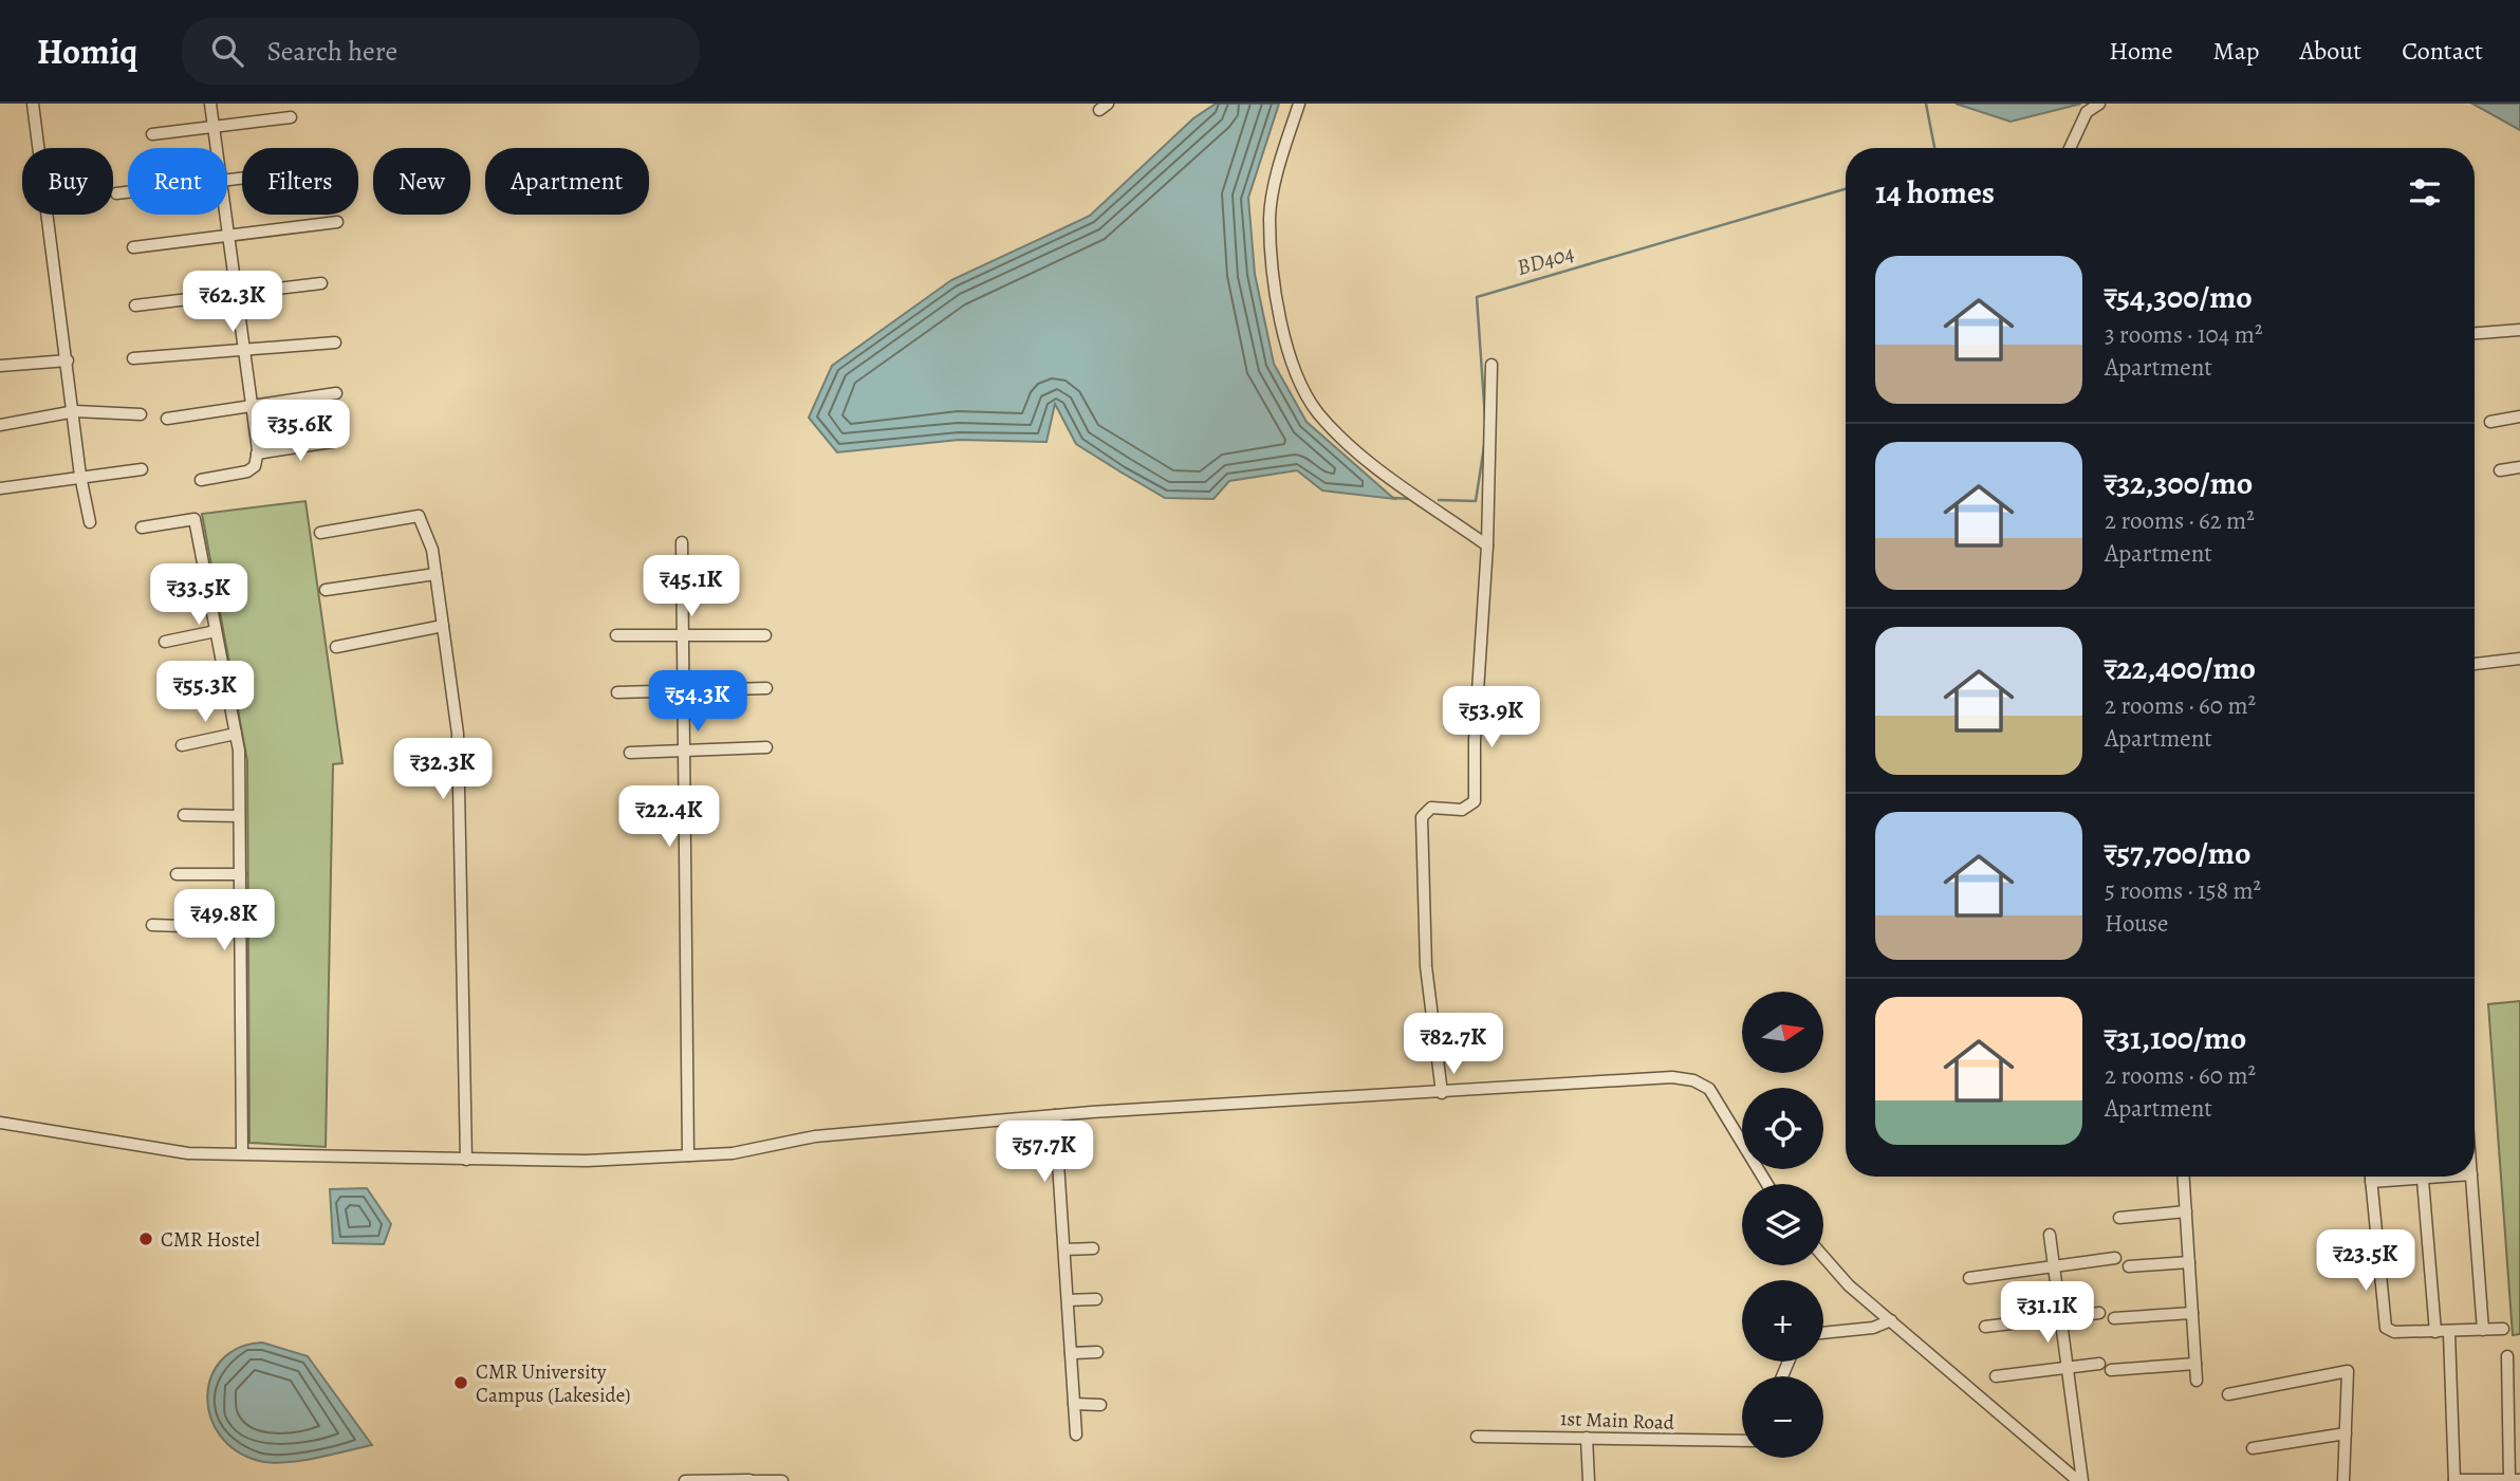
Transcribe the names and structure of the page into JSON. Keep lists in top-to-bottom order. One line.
{"streets":{"street":["1st Main Road"]},"water":["BD404"],"places":["CMR Hostel","CMR University Campus (Lakeside)"],"north":"right","page":{"header":"Homiq","search":"Search here","nav":["Home","Map","About","Contact"],"chip":["Buy","Rent","Filters","New","Apartment"],"heading":"14 homes","list":[{"name":"₹54,300/mo","note":"3 rooms · 104 m² · Apartment"},{"name":"₹32,300/mo","note":"2 rooms · 62 m² · Apartment"},{"name":"₹22,400/mo","note":"2 rooms · 60 m² · Apartment"},{"name":"₹57,700/mo","note":"5 rooms · 158 m² · House"},{"name":"₹31,100/mo","note":"2 rooms · 60 m² · Apartment"}],"price":["₹62.3K","₹35.6K","₹45.1K","₹33.5K","₹55.3K","₹54.3K","₹53.9K","₹32.3K","₹22.4K","₹49.8K","₹82.7K","₹57.7K","₹23.5K","₹31.1K"],"map_buttons":["+","−"]}}
